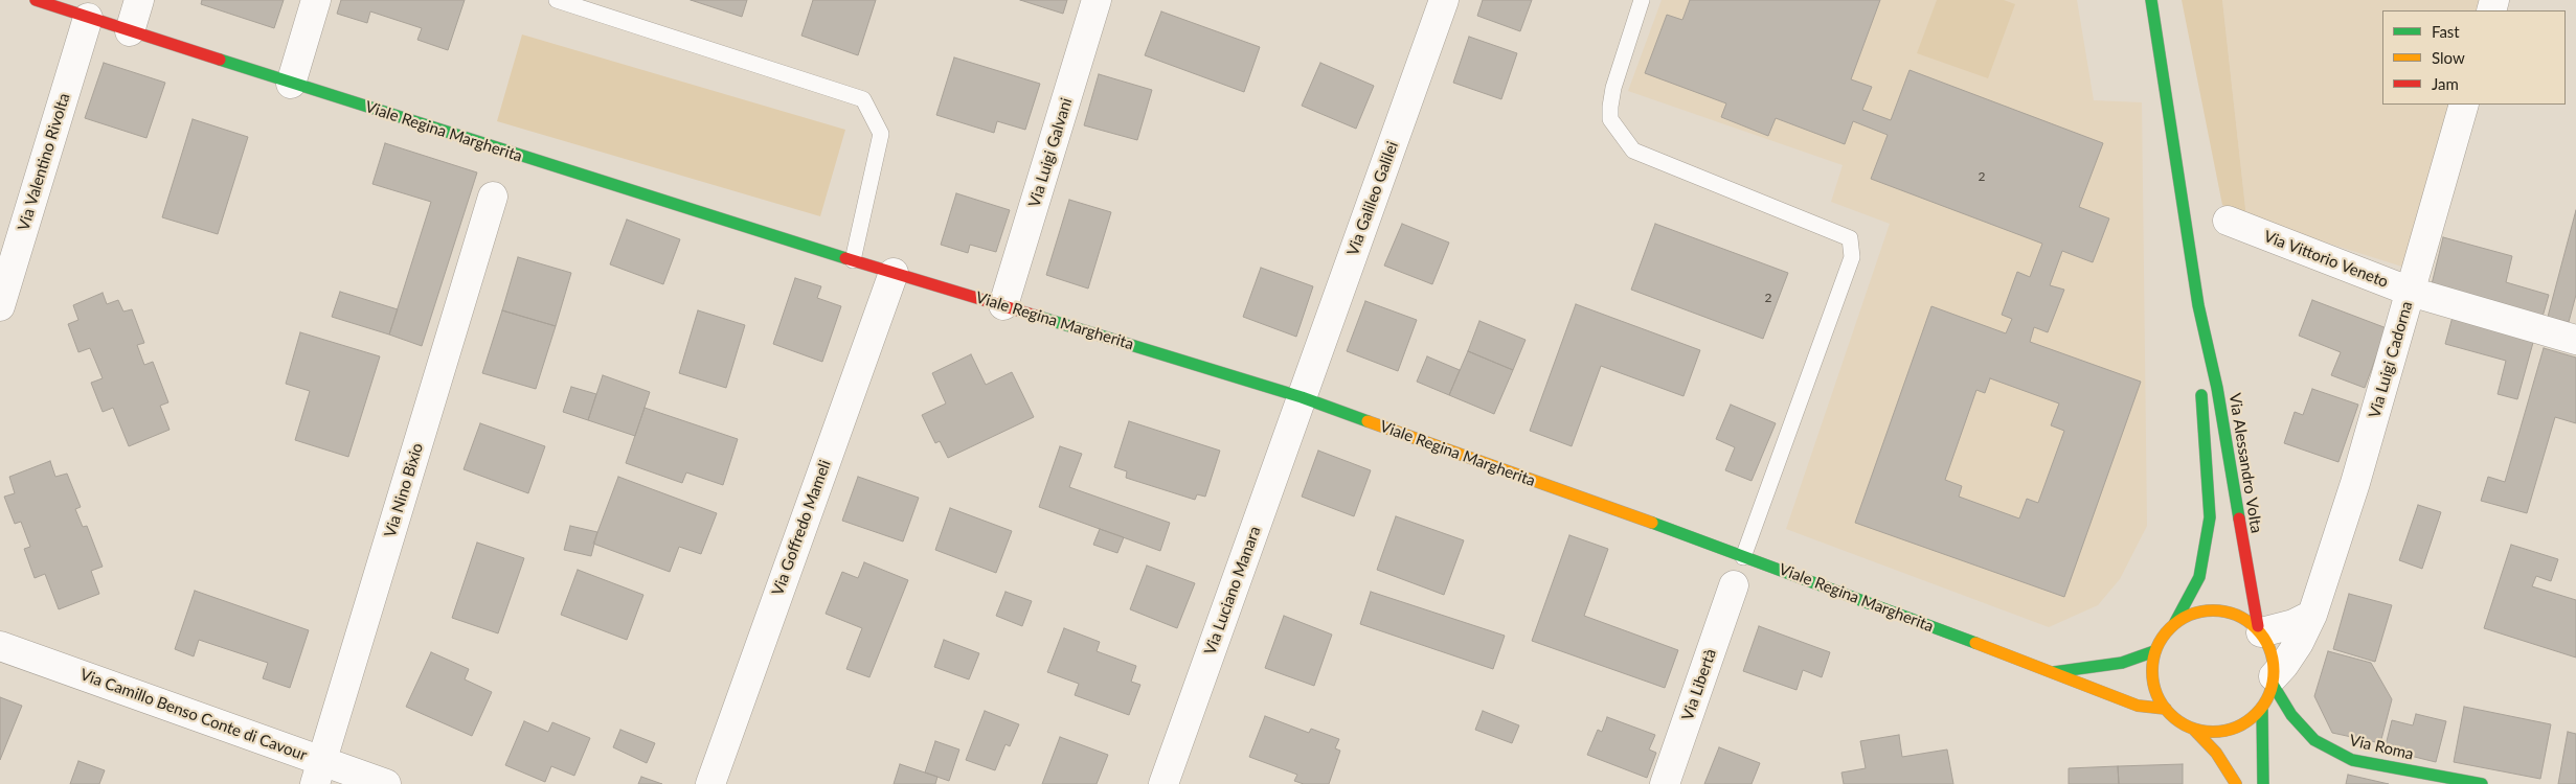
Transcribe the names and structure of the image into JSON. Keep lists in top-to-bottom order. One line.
{"streets":{"street":["Viale Regina Margherita","Via Luigi Galvani","Via Valentino Rivolta","Via Galileo Galilei","Via Vittorio Veneto","Via Luigi Cadorna","Via Alessandro Volta","Via Nino Bixio","Via Goffredo Mameli","Via Luciano Manara","Via Libertà","Via Camillo Benso Conte di Cavour","Via Roma"]},"crossings":[["Viale Regina Margherita","Via Luigi Galvani"],["Viale Regina Margherita","Via Valentino Rivolta"],["Viale Regina Margherita","Via Galileo Galilei"],["Viale Regina Margherita","Via Luigi Cadorna"],["Viale Regina Margherita","Via Alessandro Volta"],["Viale Regina Margherita","Via Goffredo Mameli"],["Viale Regina Margherita","Via Luciano Manara"],["Viale Regina Margherita","Via Roma"],["Via Galileo Galilei","Via Luciano Manara"],["Via Vittorio Veneto","Via Luigi Cadorna"],["Via Luigi Cadorna","Via Alessandro Volta"],["Via Luigi Cadorna","Via Roma"],["Via Alessandro Volta","Via Roma"],["Via Nino Bixio","Via Camillo Benso Conte di Cavour"]],"house_numbers":["2","2"],"legend":["Fast","Slow","Jam"]}
